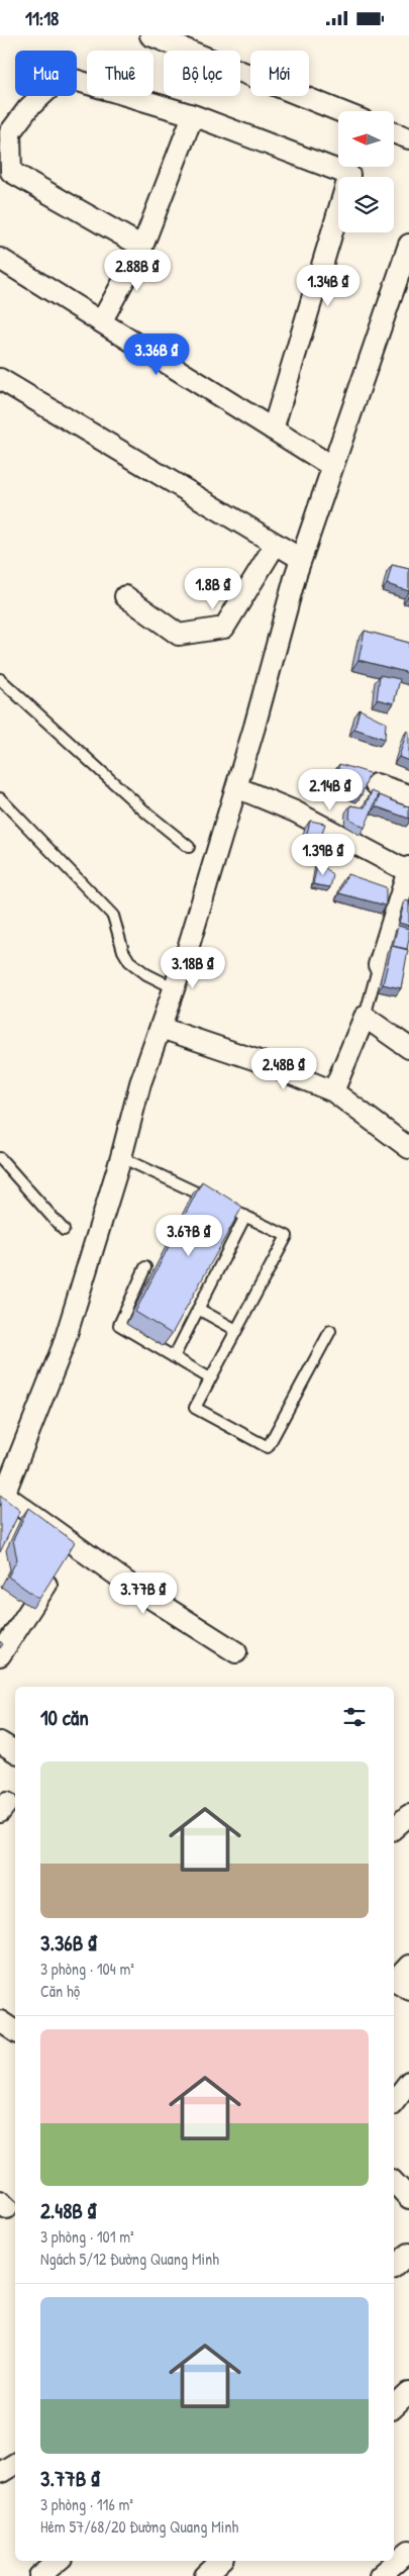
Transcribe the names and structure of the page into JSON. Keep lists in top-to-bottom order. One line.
{"north":"left","page":{"status":"11:18","chip":["Mua","Thuê","Bộ lọc","Mới"],"price":["2.88B ₫","1.34B ₫","3.36B ₫","1.8B ₫","2.14B ₫","1.39B ₫","3.18B ₫","2.48B ₫","3.67B ₫","3.77B ₫"],"heading":"10 căn","list":[{"name":"3.36B ₫","note":"3 phòng · 104 m² · Căn hộ"},{"name":"2.48B ₫","note":"3 phòng · 101 m² · Ngách 5/12 Đường Quang Minh"},{"name":"3.77B ₫","note":"3 phòng · 116 m² · Hẻm 57/68/20 Đường Quang Minh"}]}}
